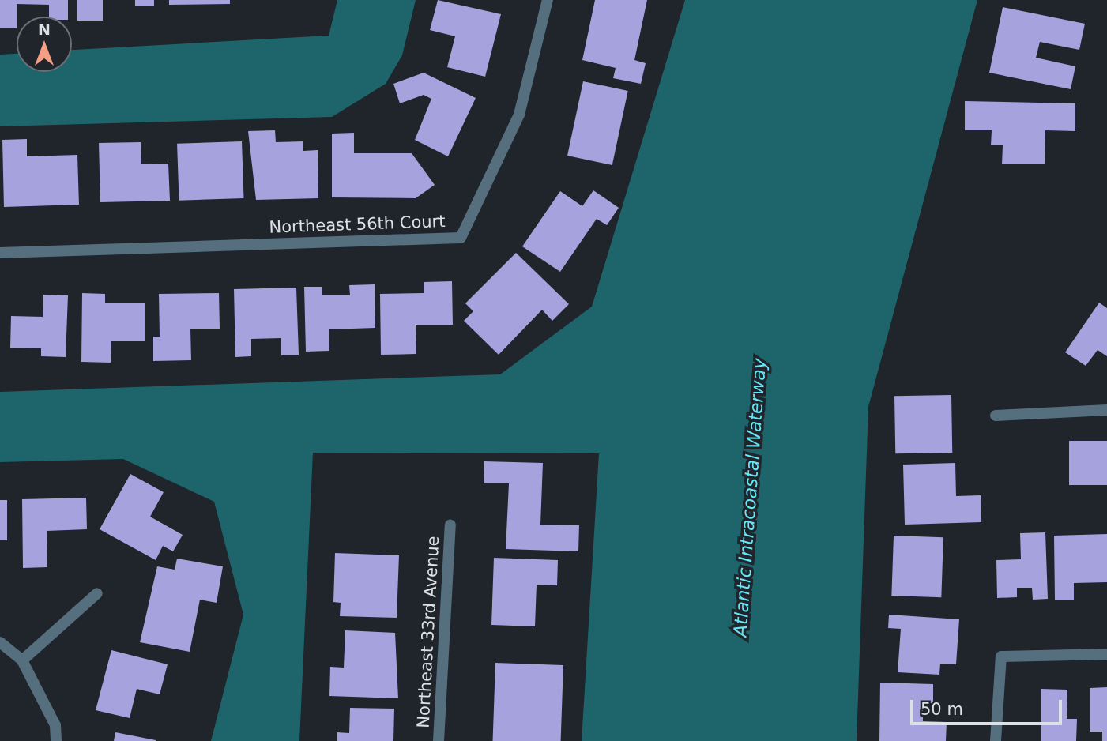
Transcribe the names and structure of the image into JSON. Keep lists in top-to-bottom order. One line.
{"streets":{"street":["Northeast 56th Court","Northeast 33rd Avenue"]},"water":["Atlantic Intracoastal Waterway"],"scale_bar":"50 m","north":"top"}
